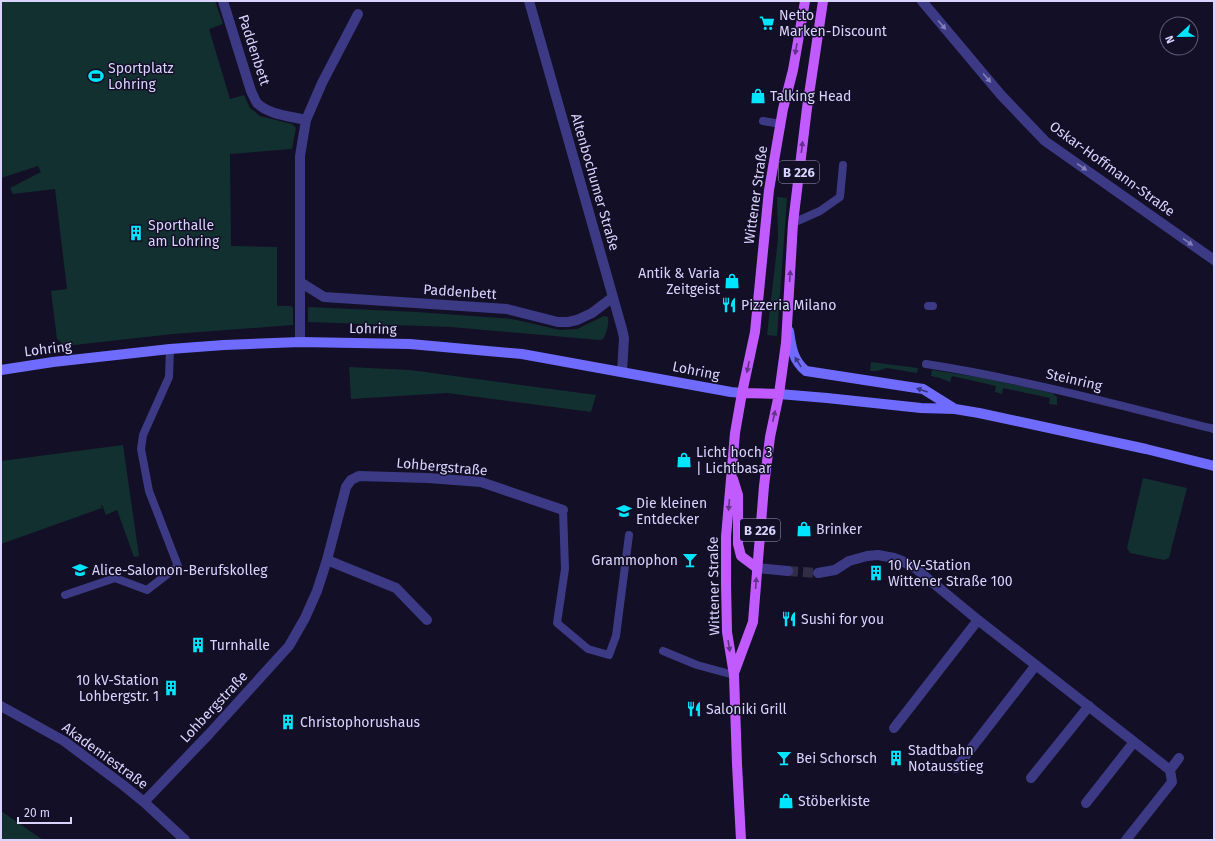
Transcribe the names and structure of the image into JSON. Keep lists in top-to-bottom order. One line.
{"streets":{"main road":["B 226","Wittener Straße"],"street":["Paddenbett","Oskar-Hoffmann-Straße","Altenbochumer Straße","Lohring","Lohbergstraße","Akademiestraße"],"lane":["Steinring"]},"crossings":[["Paddenbett","Altenbochumer Straße"],["Altenbochumer Straße","Lohring"],["Wittener Straße","Lohring"],["Lohbergstraße","Akademiestraße"]],"one_way":["Oskar-Hoffmann-Straße"],"places":{"supermarket":["Netto Marken-Discount"],"sports":["Sportplatz Lohring"],"shop":["Talking Head","Antik & Varia Zeitgeist","Licht hoch 3 | Lichtbasar","Brinker","Stöberkiste"],"building":["Sporthalle am Lohring","10 kV-Station Wittener Straße 100","Turnhalle","10 kV-Station Lohbergstr. 1","Christophorushaus","Stadtbahn Notausstieg"],"restaurant":["Pizzeria Milano","Sushi for you","Saloniki Grill"],"school or university":["Die kleinen Entdecker","Alice-Salomon-Berufskolleg"],"bar":["Grammophon","Bei Schorsch"]},"scale_bar":"20 m","north":"left"}
